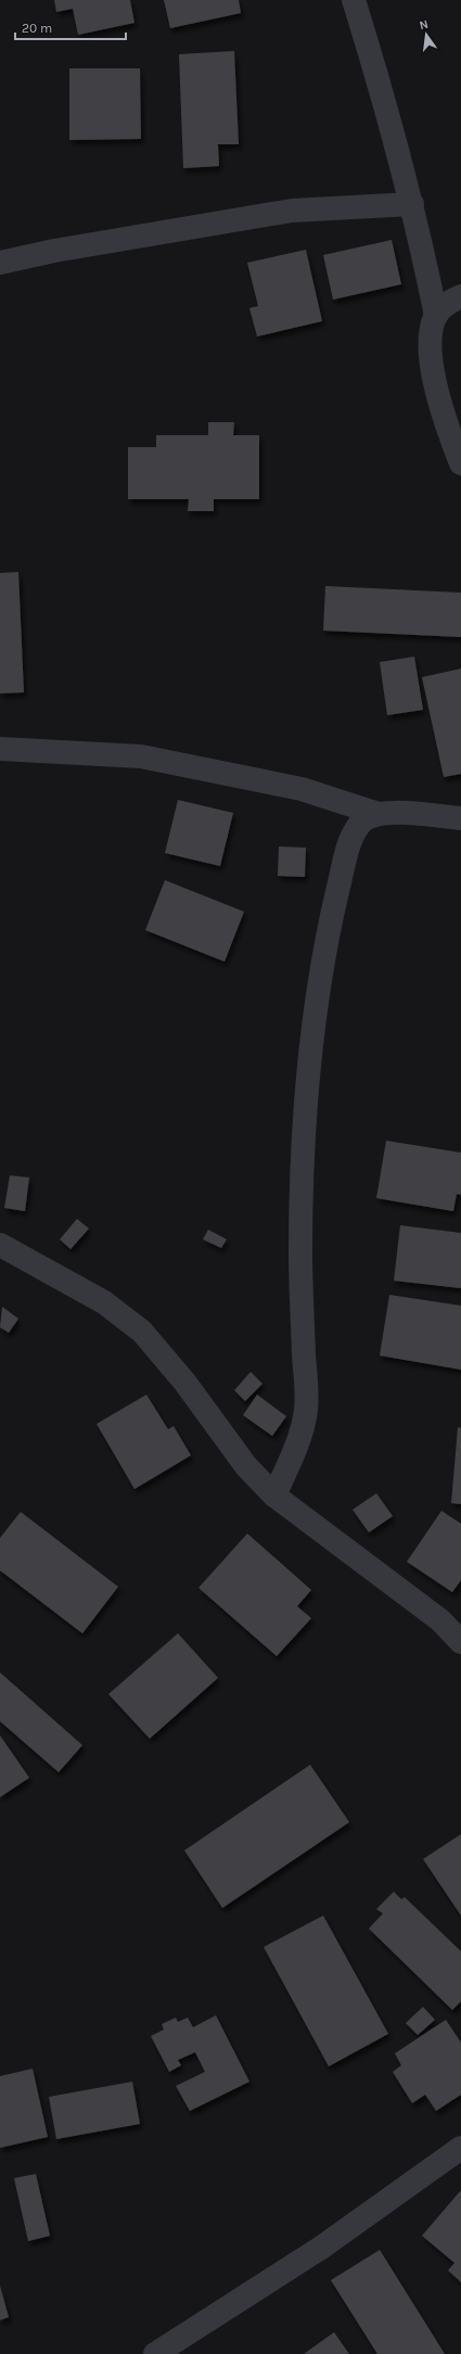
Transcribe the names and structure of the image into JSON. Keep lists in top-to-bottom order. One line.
{"scale_bar":"20 m","north":"top"}
